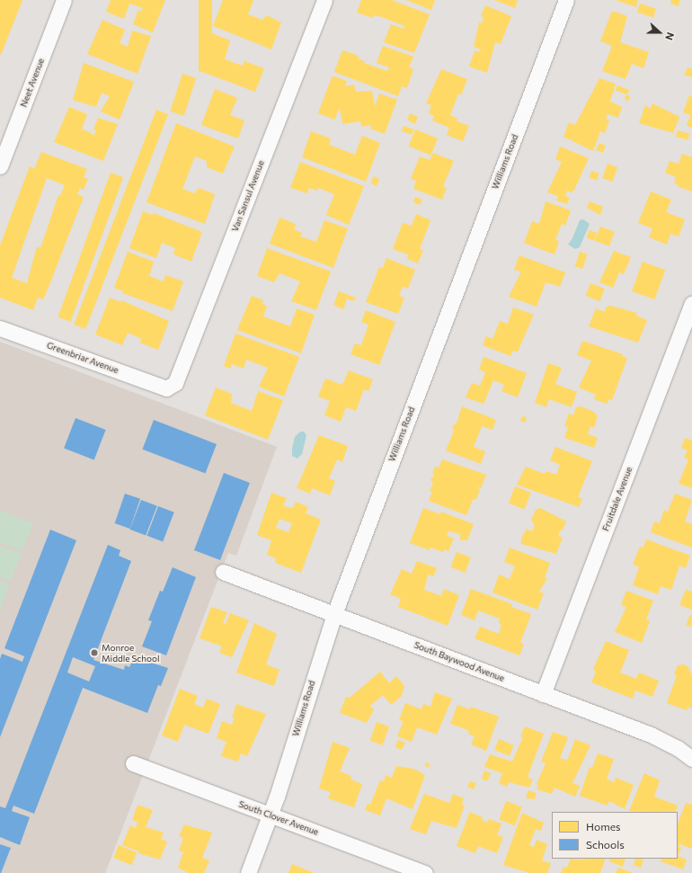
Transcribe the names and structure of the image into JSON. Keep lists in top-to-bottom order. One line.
{"streets":{"street":["Neet Avenue","Williams Road","Van Sansul Avenue","Greenbriar Avenue","Fruitdale Avenue","South Baywood Avenue","South Clover Avenue"]},"crossings":[["Williams Road","South Baywood Avenue"],["Williams Road","South Clover Avenue"],["Van Sansul Avenue","Greenbriar Avenue"],["Fruitdale Avenue","South Baywood Avenue"]],"places":["Monroe Middle School"],"legend":["Homes","Schools"],"north":"right"}
